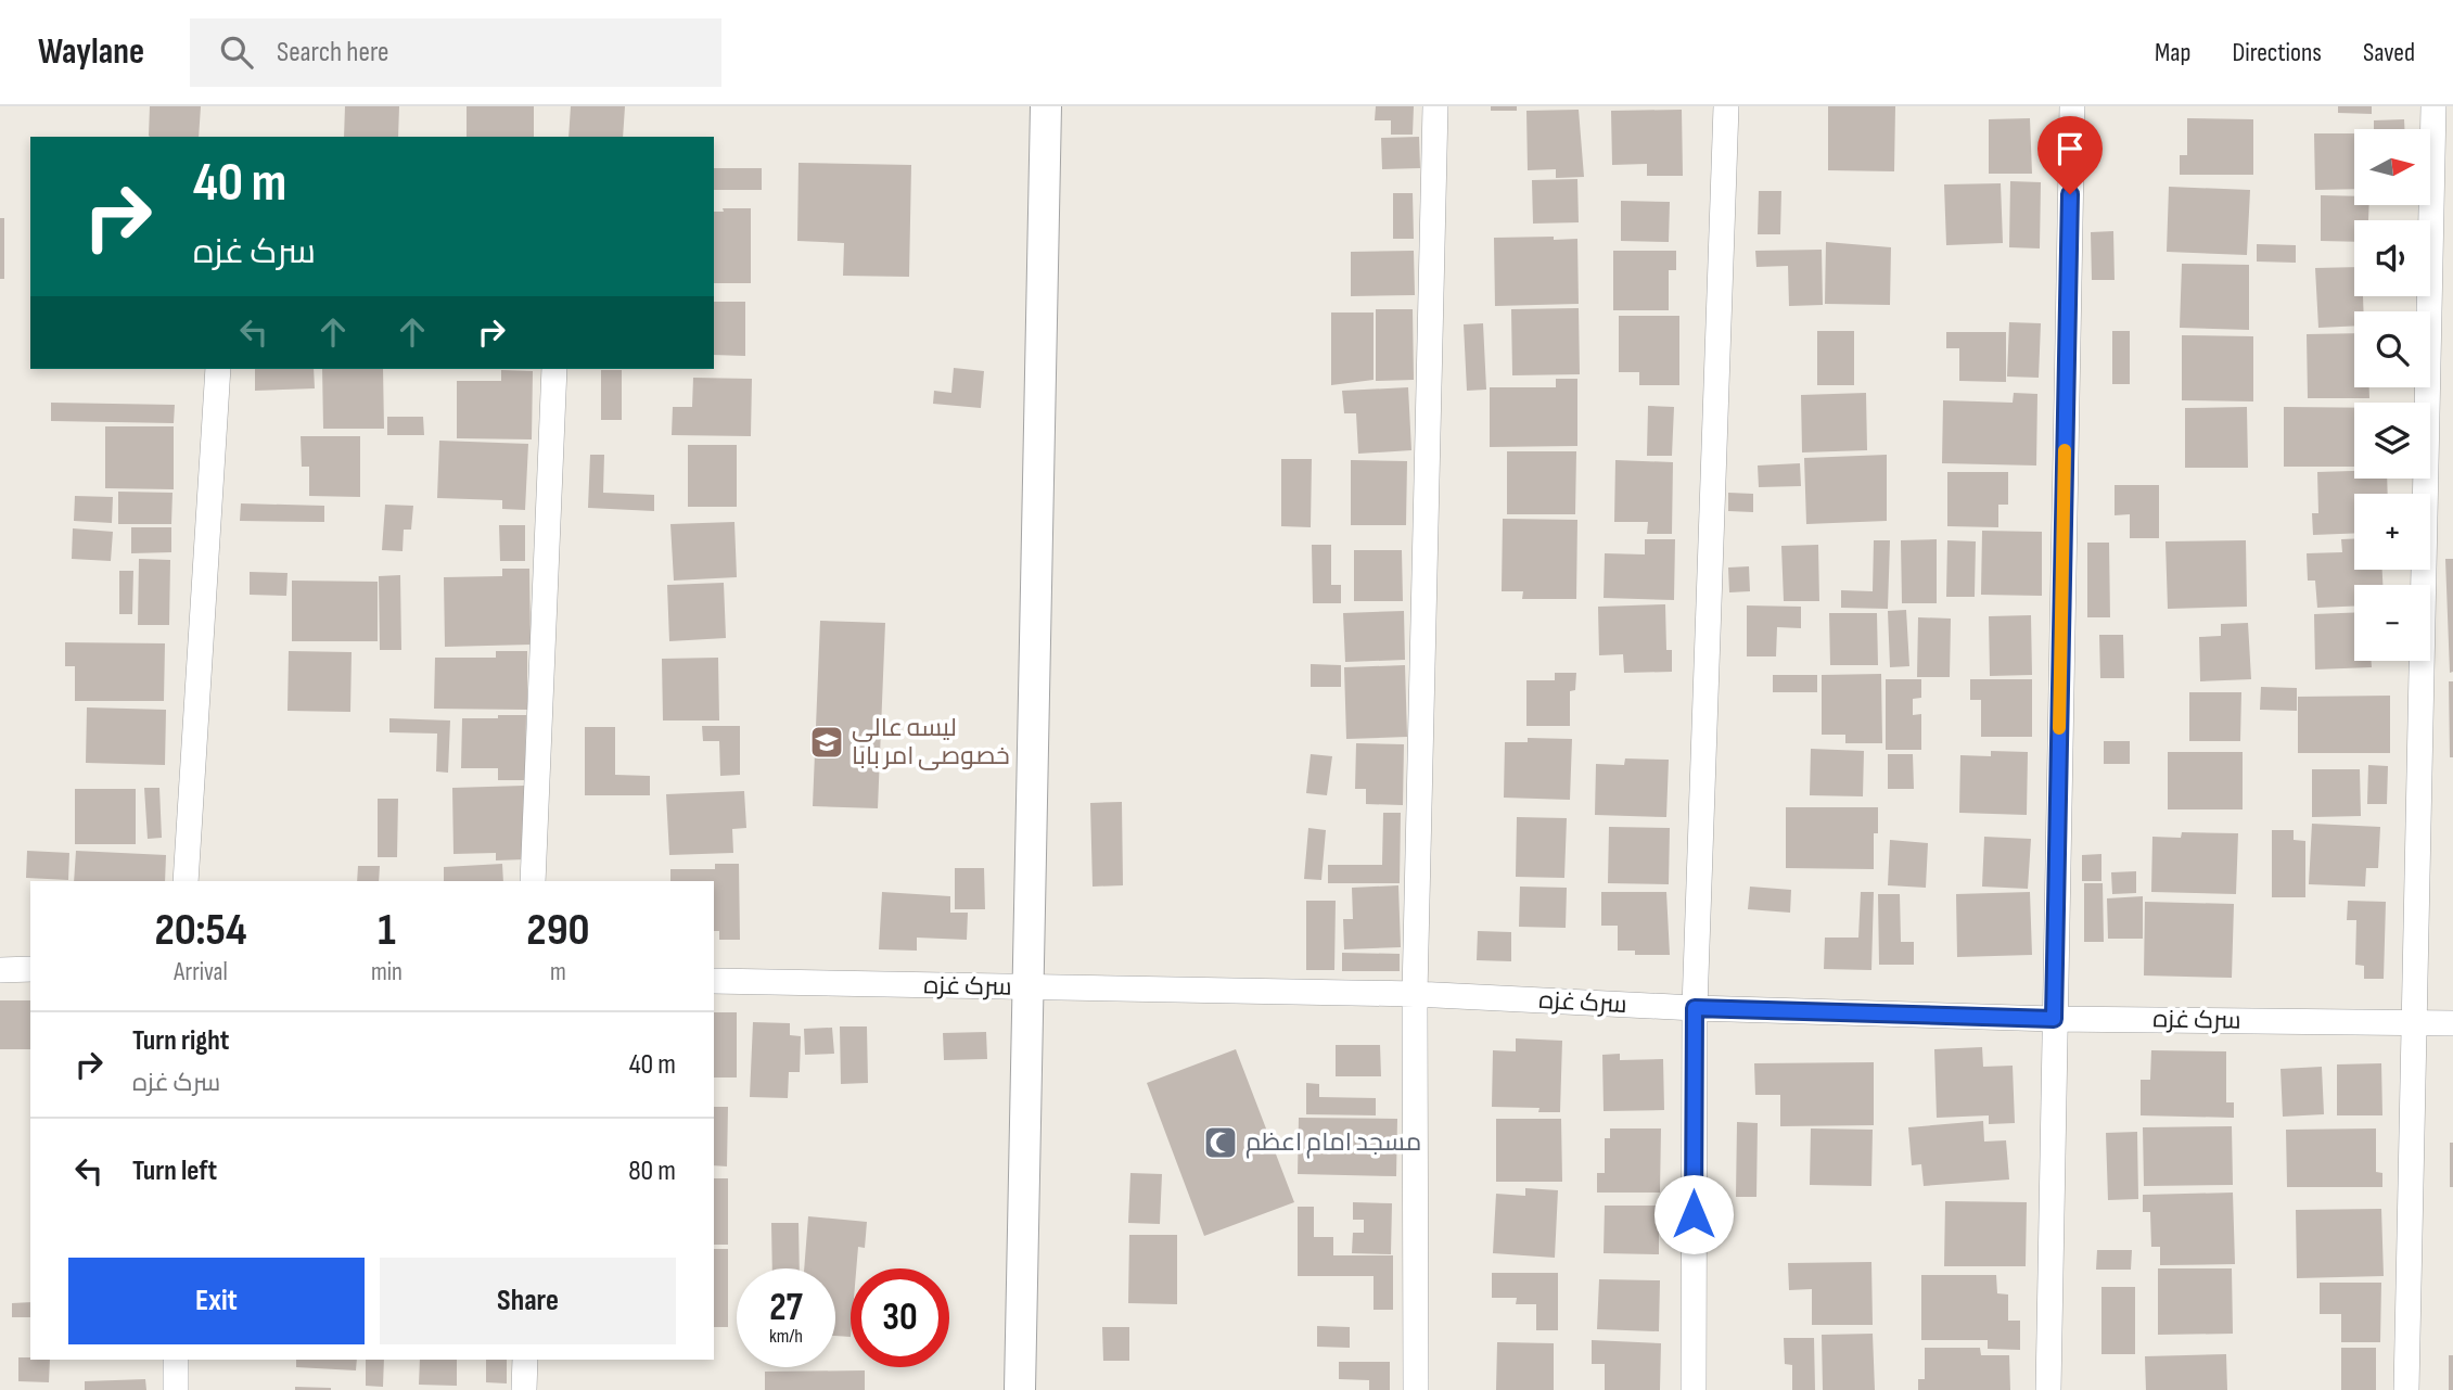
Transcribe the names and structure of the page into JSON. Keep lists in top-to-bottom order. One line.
{"streets":{"street":["سرک غزه"]},"places":{"school or university":["لیسه عالی خصوصی امر بابا"],"mosque":["مسجد امام اعظم"]},"north":"right","page":{"header":"Waylane","search":"Search here","nav":["Map","Directions","Saved"],"map_buttons":["+","−"],"turn":["40 m","سرک غزه"],"eta":["20:54","Arrival","1","min","290","m"],"list":[{"name":"Turn right","note":"سرک غزه","value":"40 m"},{"name":"Turn left","value":"80 m"}],"buttons":["Exit","Share"],"speed":"27 km/h","limit":"30"}}
